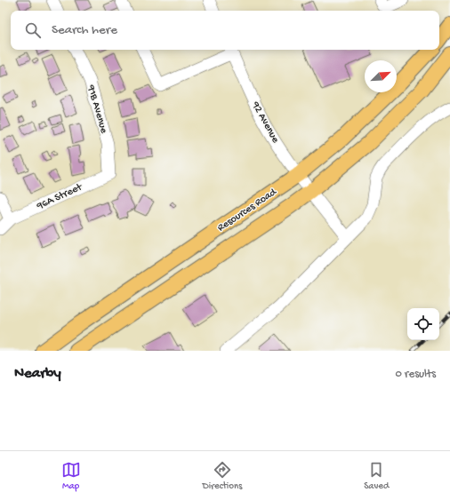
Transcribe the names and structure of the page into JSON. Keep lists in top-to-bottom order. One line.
{"streets":{"main road":["Resources Road"],"street":["91B Avenue","92 Avenue","96A Street"]},"crossings":[["91B Avenue","96A Street"],["92 Avenue","Resources Road"]],"north":"top right","page":{"search":"Search here","heading":["Nearby","0 results"],"nav":["Map","Directions","Saved"]}}
